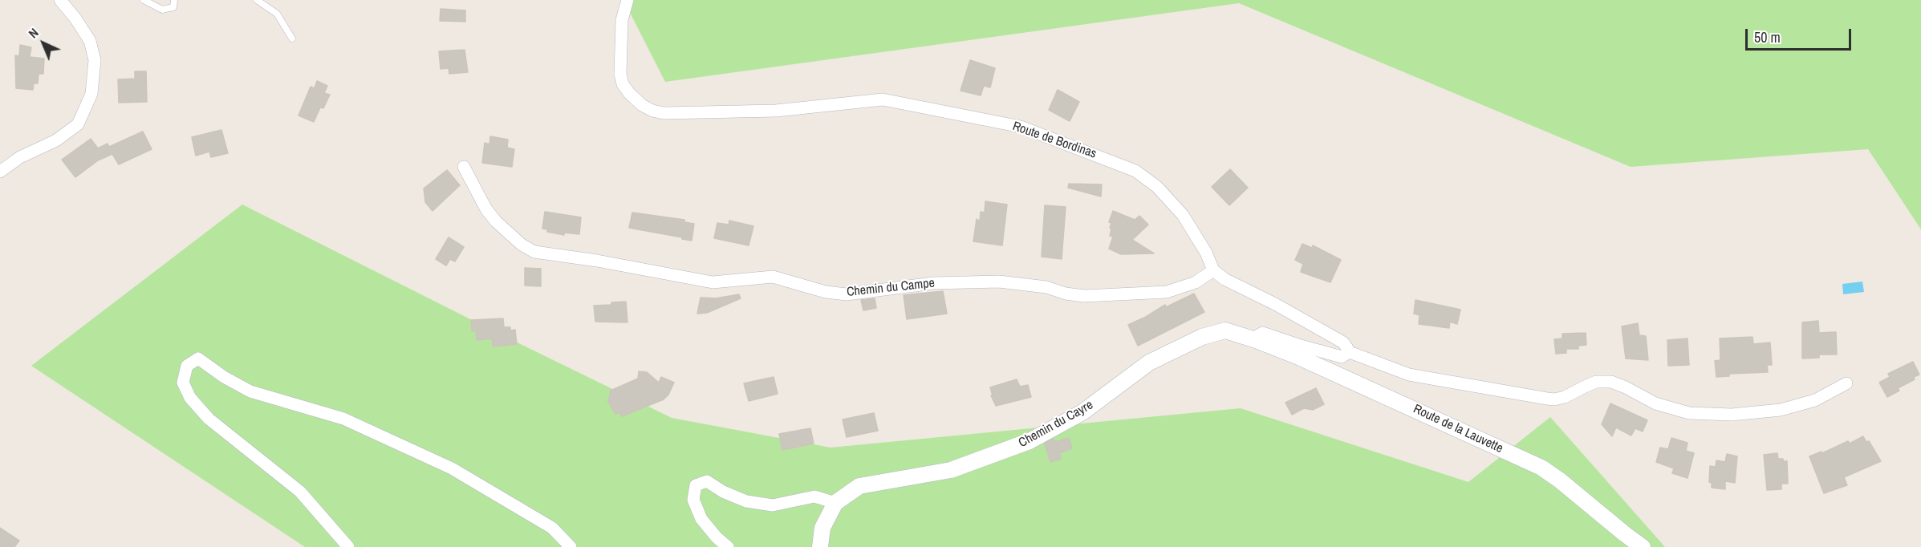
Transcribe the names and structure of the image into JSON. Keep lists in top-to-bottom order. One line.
{"streets":{"street":["Route de Bordinas","Chemin du Campe","Chemin du Cayre","Route de la Lauvette"]},"crossings":[["Route de Bordinas","Chemin du Campe"],["Chemin du Cayre","Route de la Lauvette"]],"scale_bar":"50 m","north":"top left"}
